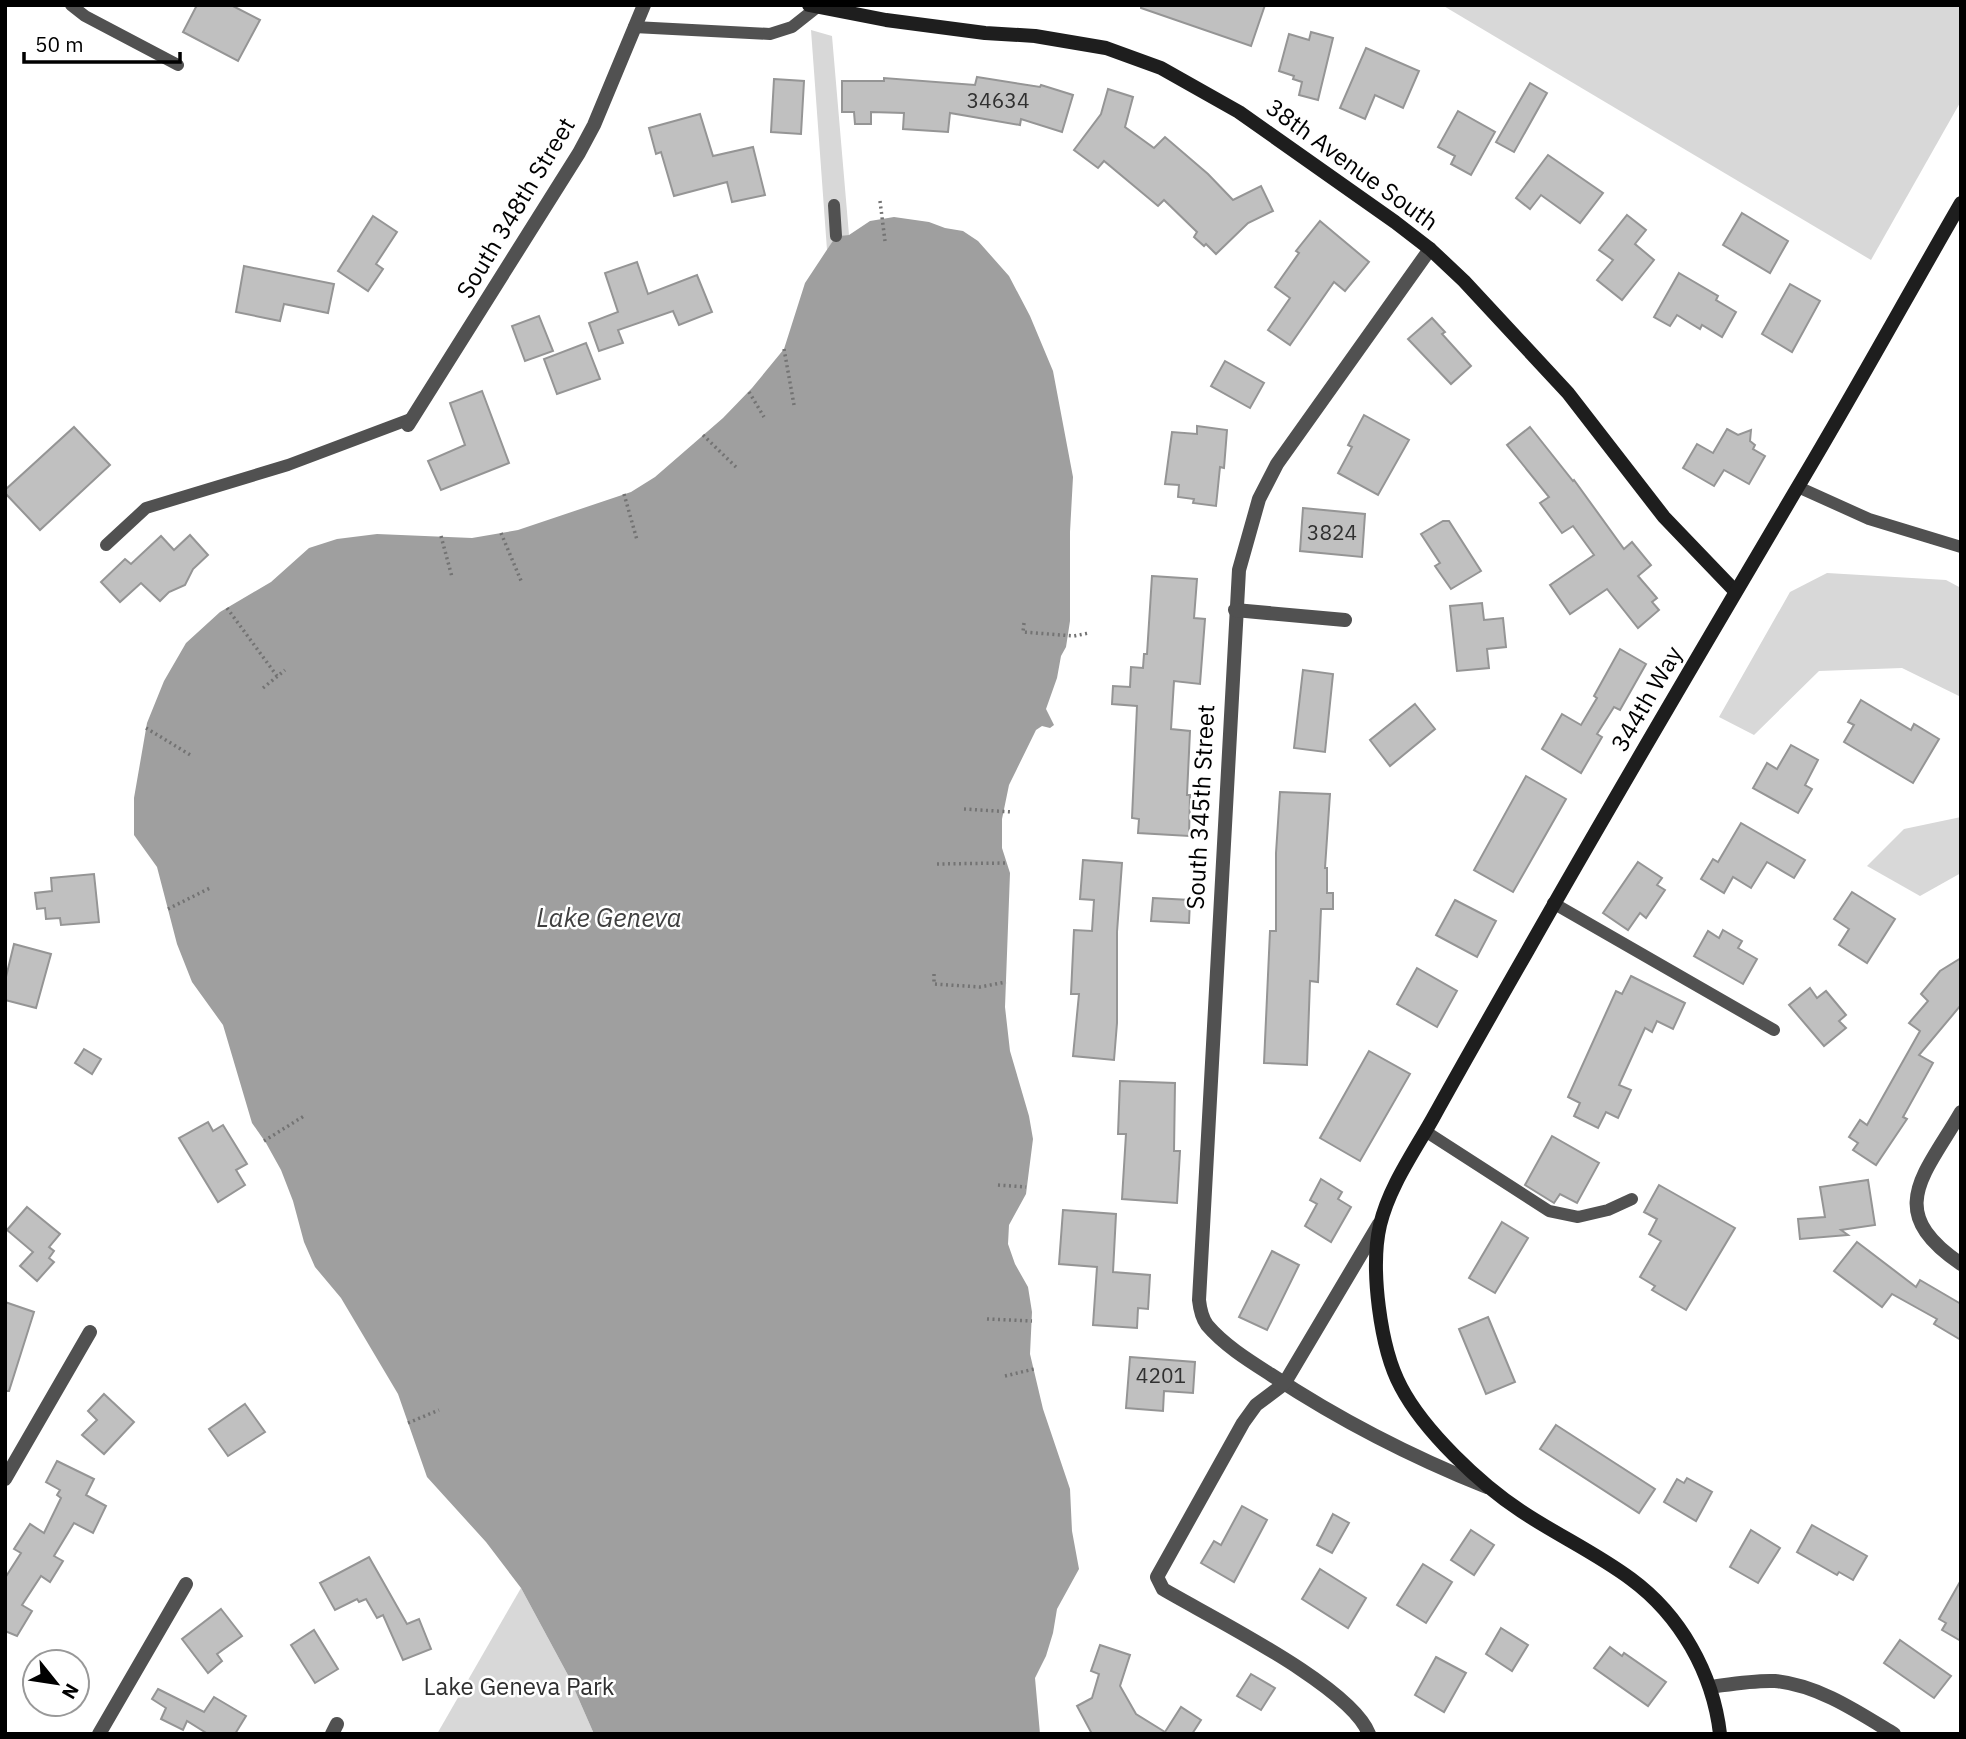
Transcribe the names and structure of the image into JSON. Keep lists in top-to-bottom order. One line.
{"streets":{"street":["38th Avenue South","South 348th Street","344th Way","South 345th Street"]},"crossings":[["38th Avenue South","344th Way"],["38th Avenue South","South 345th Street"],["344th Way","South 345th Street"]],"water":["Lake Geneva"],"parks":["Lake Geneva Park"],"house_numbers":["34634","3824","4201"],"scale_bar":"50 m","north":"bottom right"}
